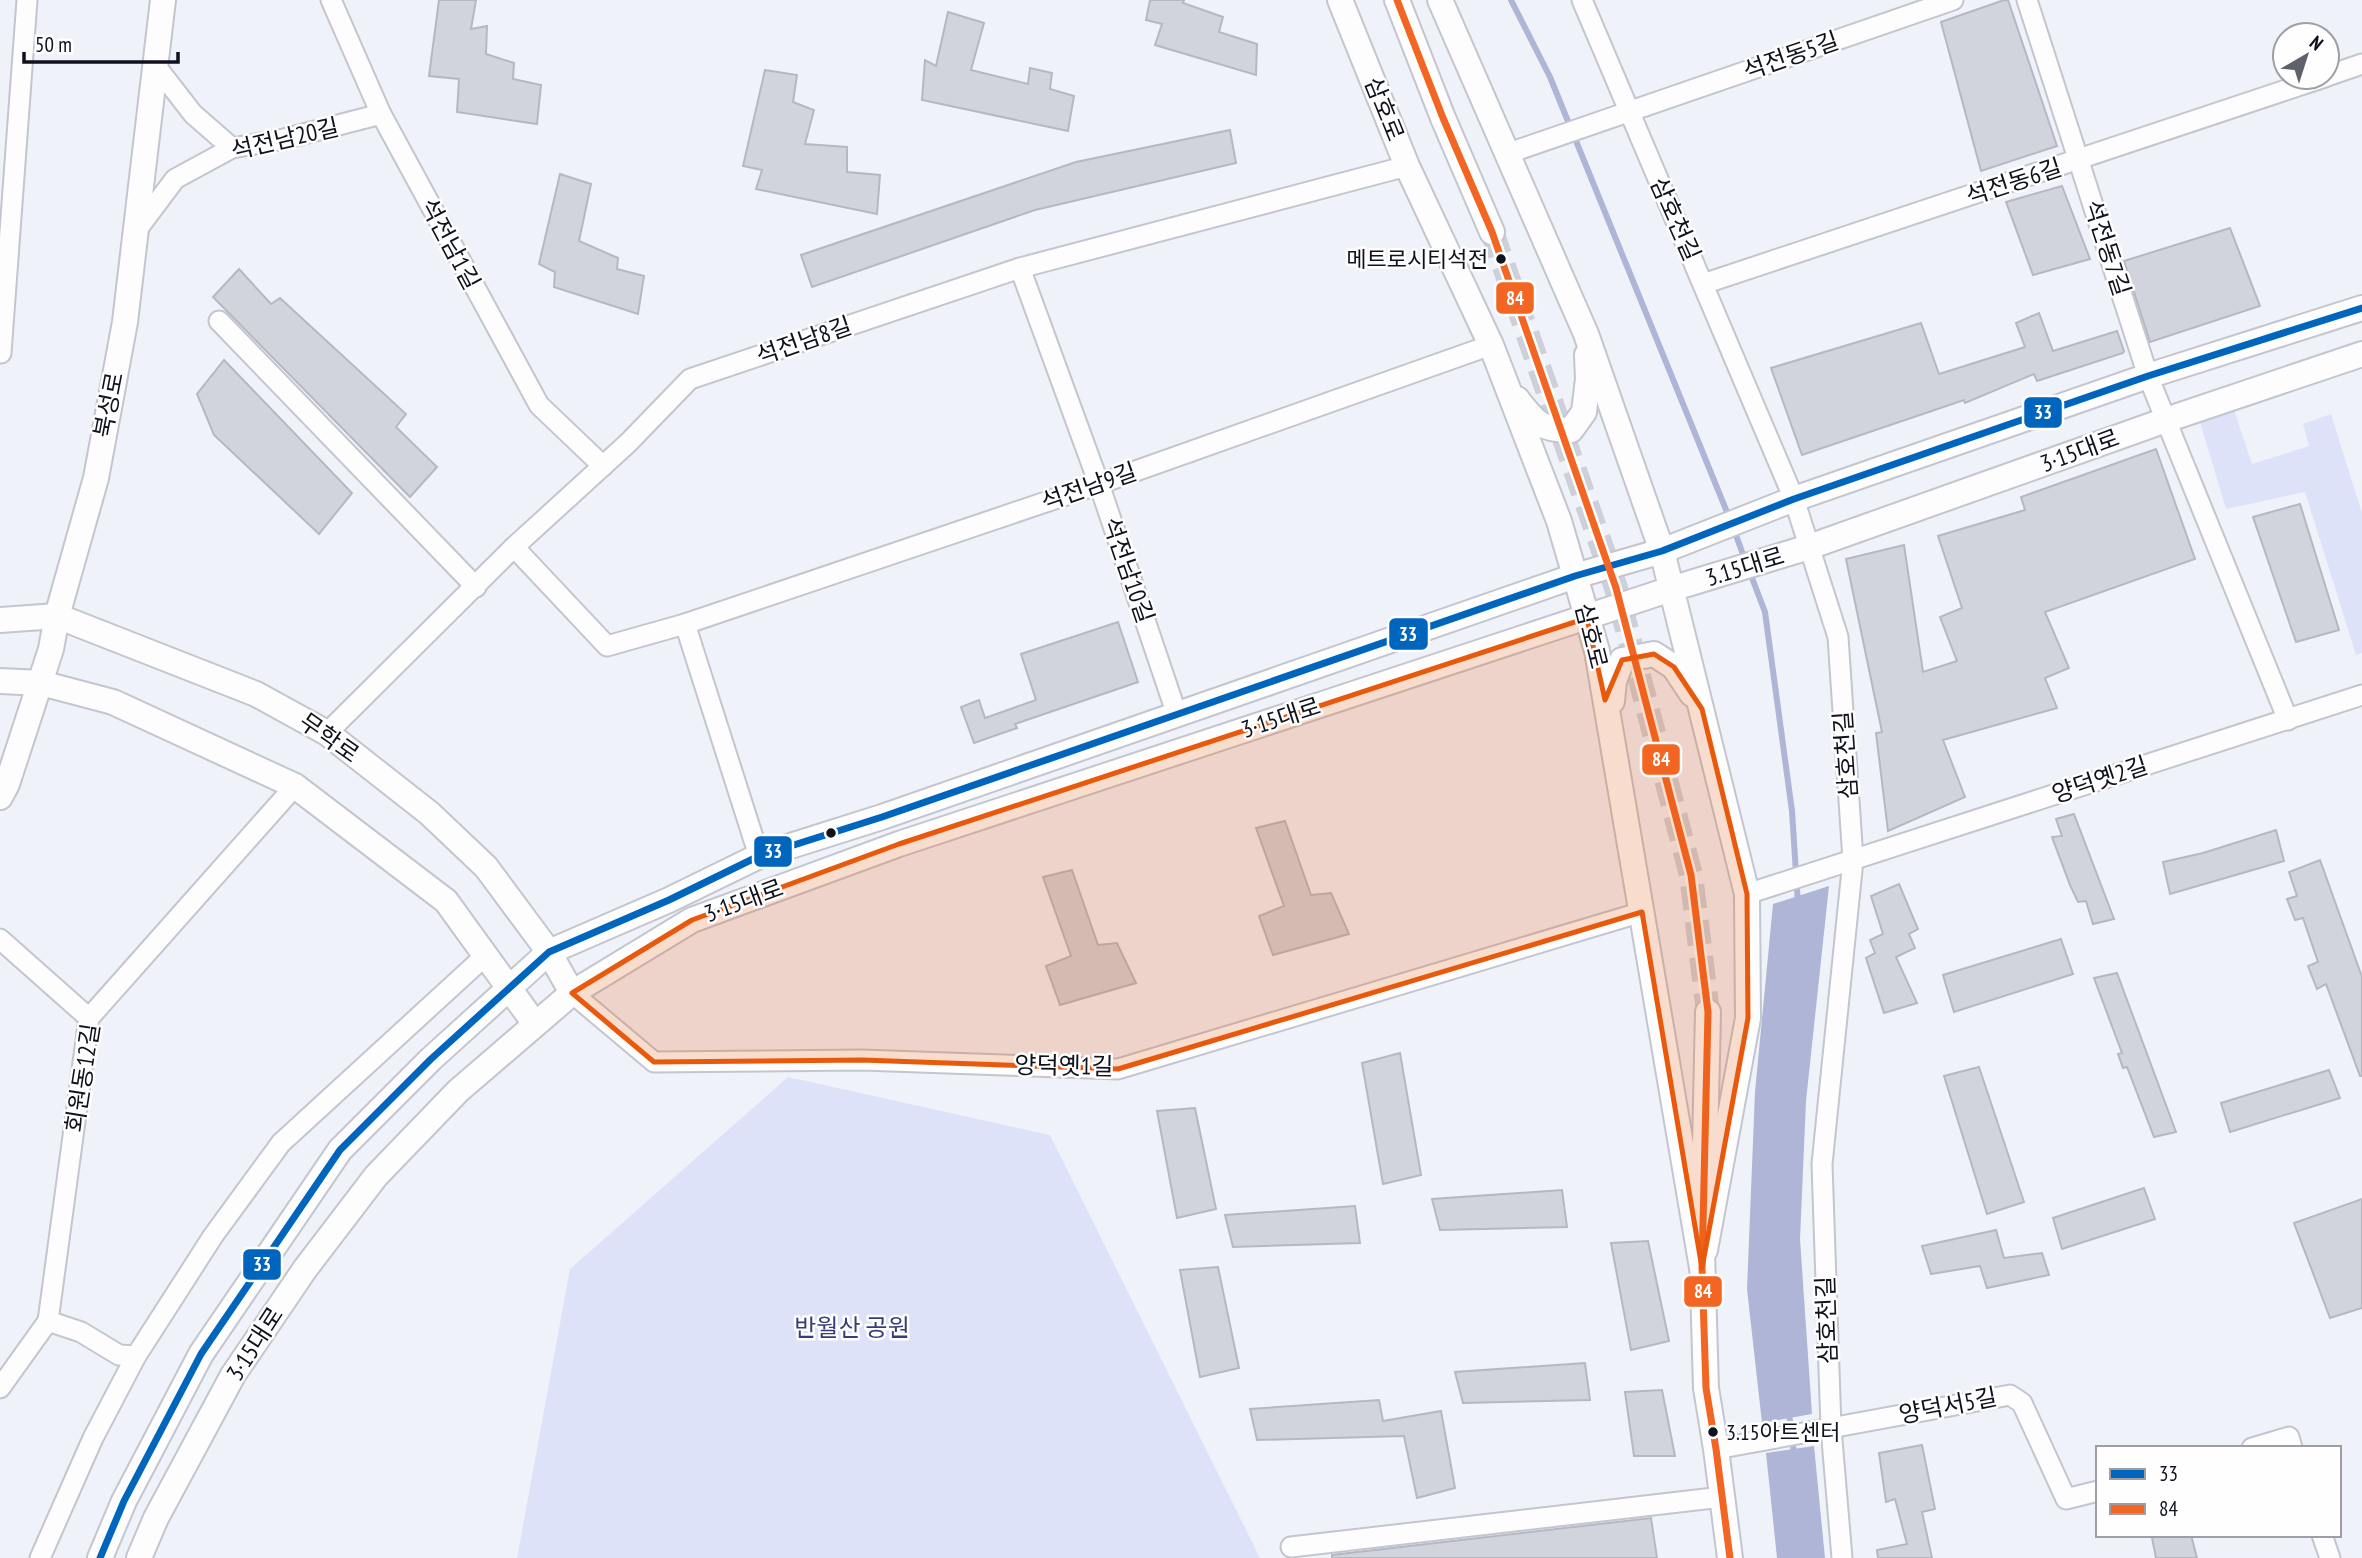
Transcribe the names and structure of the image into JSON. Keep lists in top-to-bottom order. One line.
{"streets":{"main road":["삼호로","북성로","3·15대로","3.15대로","무학로"],"street":["석전동5길","석전남20길","석전동6길","삼호천길","석전남1길","석전동7길","석전남8길","석전남9길","석전남10길","양덕옛2길","양덕옛1길","회원동12길","양덕서5길"]},"crossings":[["석전동5길","삼호로"],["석전동5길","삼호천길"],["삼호로","석전남8길"],["삼호로","3·15대로"],["삼호로","석전남9길"],["삼호로","3.15대로"],["삼호로","양덕옛2길"],["삼호로","양덕옛1길"],["석전남20길","석전남1길"],["석전남20길","북성로"],["석전동6길","삼호천길"],["석전동6길","석전동7길"],["삼호천길","3·15대로"],["삼호천길","3.15대로"],["삼호천길","양덕옛2길"],["삼호천길","양덕서5길"],["석전남1길","석전남8길"],["석전동7길","3·15대로"],["석전동7길","양덕옛2길"],["석전남8길","석전남9길"],["석전남8길","석전남10길"],["석전남8길","무학로"],["북성로","무학로"],["3·15대로","3.15대로"],["3·15대로","석전남10길"],["3·15대로","무학로"],["3·15대로","양덕옛1길"],["석전남9길","석전남10길"],["무학로","양덕옛1길"]],"parks":["반월산 공원"],"places":["메트로시티석전","3.15아트센터"],"lines":["transit line 84","transit line 33"],"legend":["33","84"],"scale_bar":"50 m","north":"top right"}
